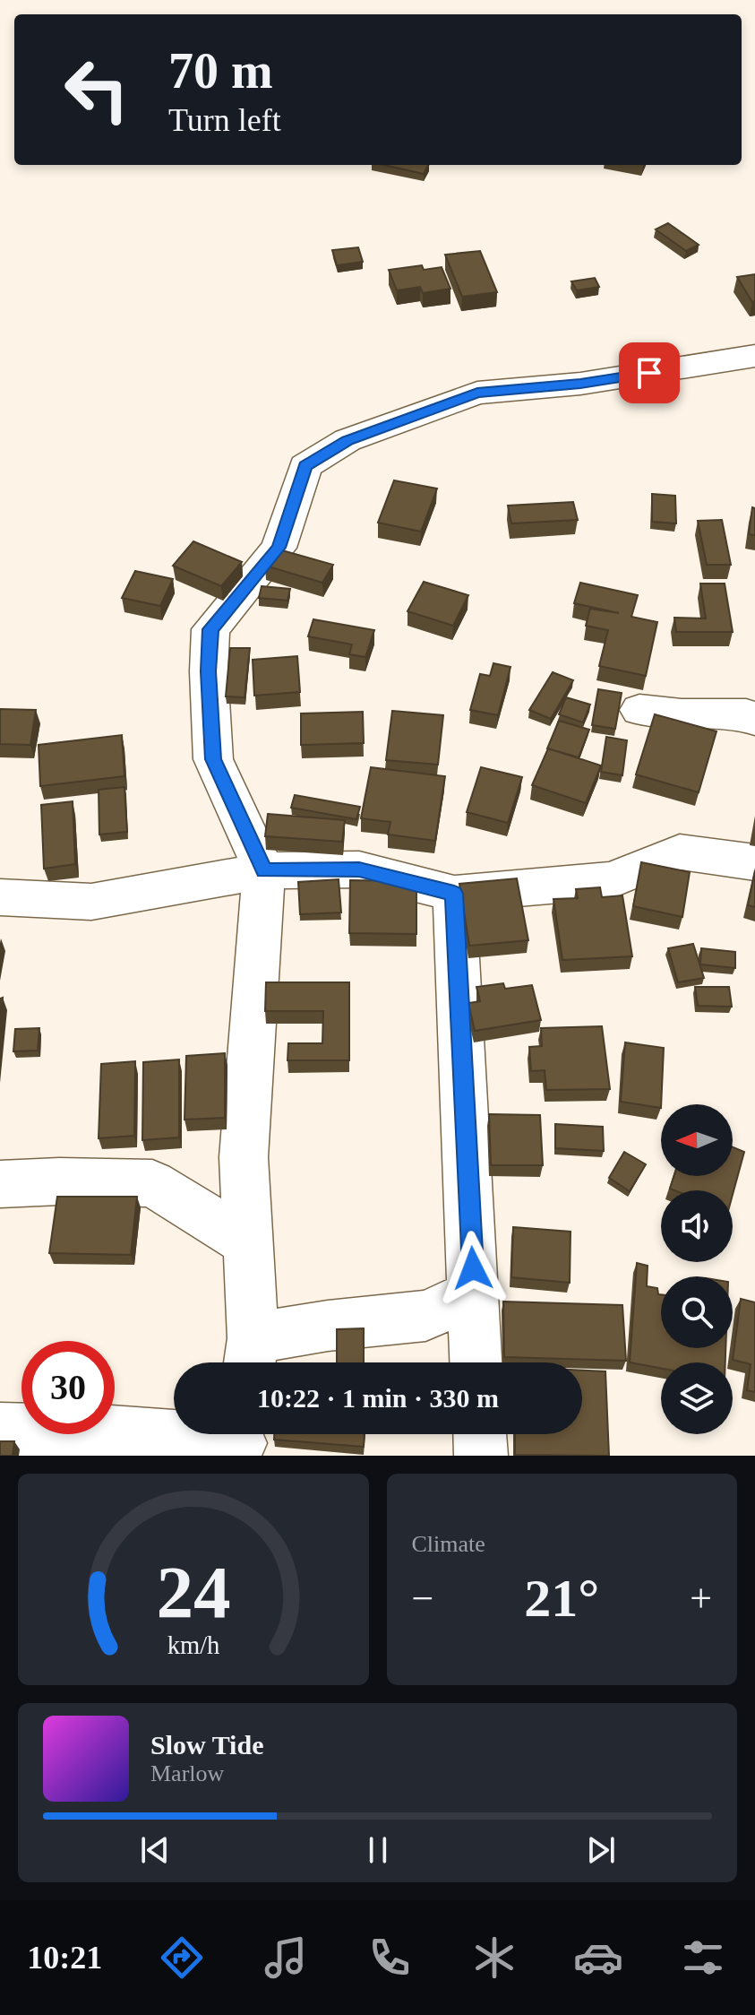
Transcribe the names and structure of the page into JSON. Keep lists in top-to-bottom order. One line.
{"north":"left","page":{"turn":["70 m","Turn left"],"limit":"30","trip":"10:22 · 1 min · 330 m","tile":"Climate","heat":["−","21°","+"],"song":["Slow Tide","Marlow"],"tabs":"10:21","gauge":["24","km/h"]}}
